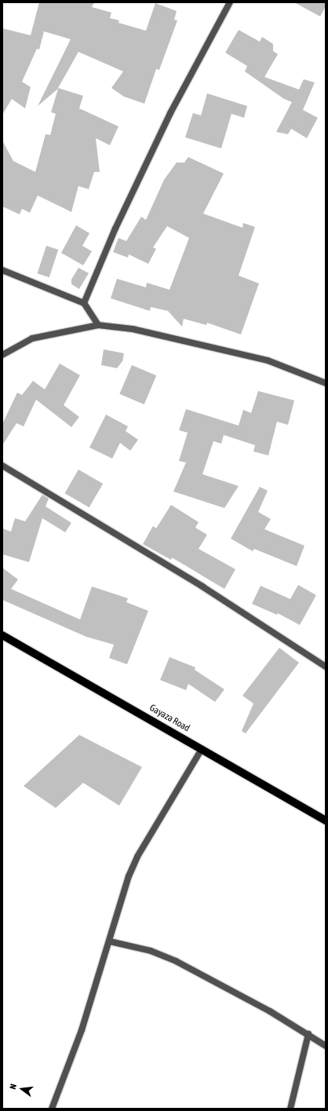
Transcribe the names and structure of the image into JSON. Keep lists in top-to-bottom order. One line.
{"streets":{"main road":["Gayaza Road"]},"north":"left"}
